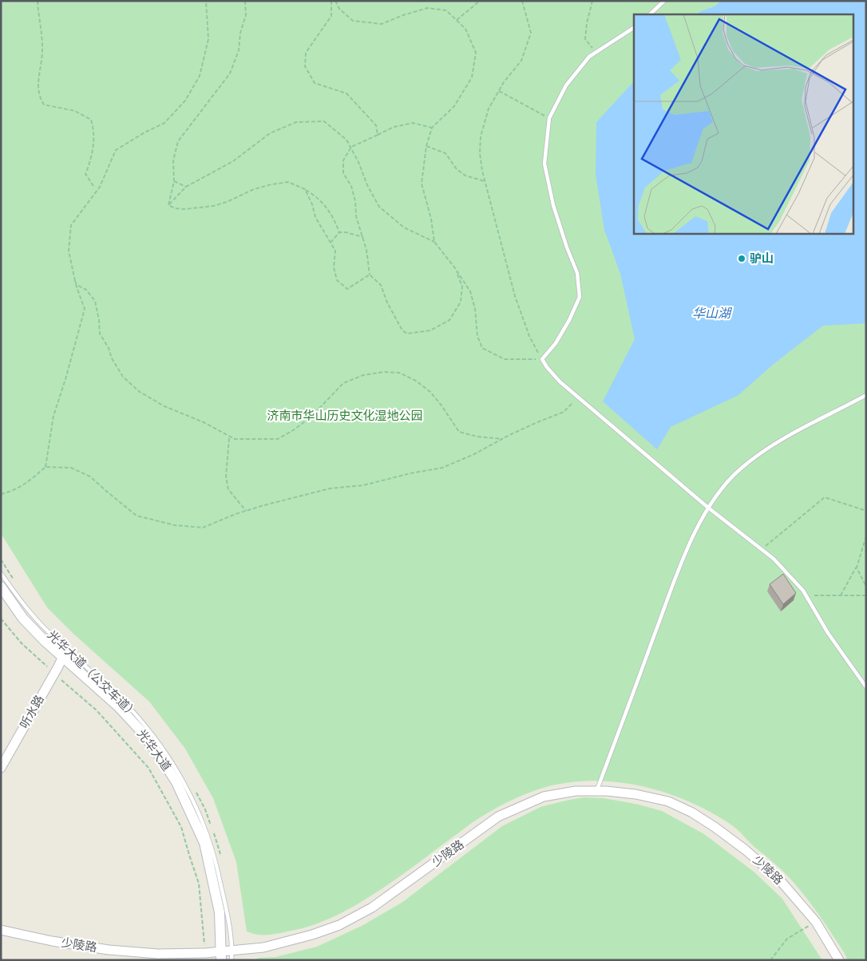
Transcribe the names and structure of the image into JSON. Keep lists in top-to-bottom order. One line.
{"streets":{"main road":["光华大道"],"street":["听水路","少陵路"],"lane":["光华大道（公交车道）"]},"crossings":[["光华大道（公交车道）","少陵路"],["听水路","光华大道"],["光华大道","少陵路"]],"water":["华山湖"],"parks":["济南市华山历史文化湿地公园"],"places":["驴山"]}
